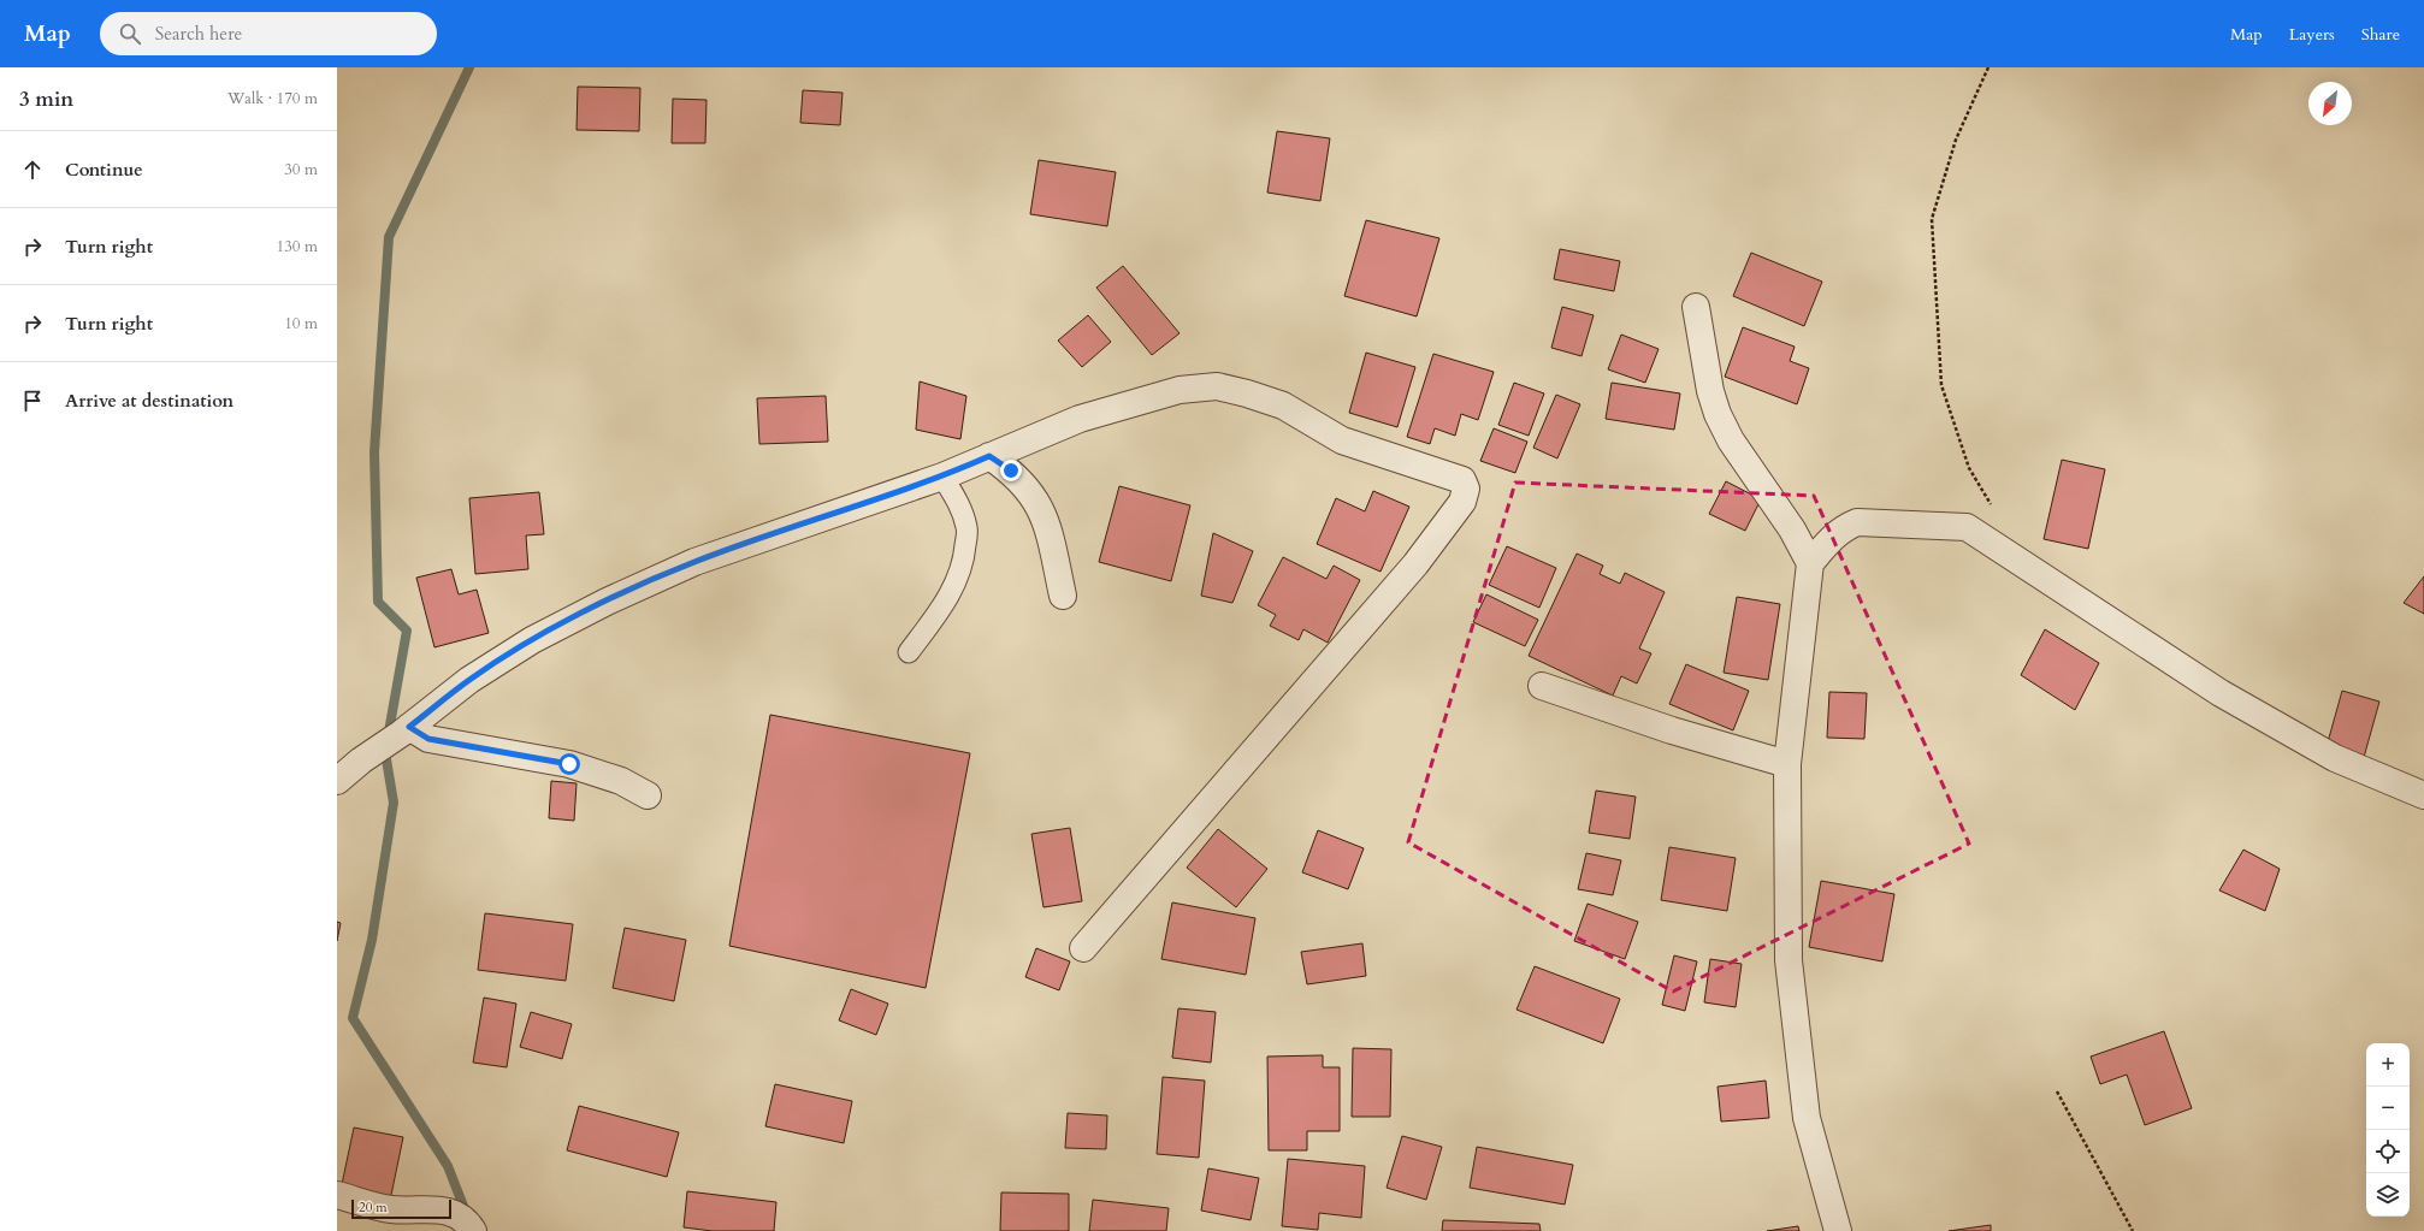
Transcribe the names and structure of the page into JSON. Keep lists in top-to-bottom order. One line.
{"scale_bar":"20 m","north":"bottom left","page":{"header":"Map","search":"Search here","nav":["Map","Layers","Share"],"heading":["3 min","Walk · 170 m"],"list":[["Continue","30 m"],["Turn right","130 m"],["Turn right","10 m"],"Arrive at destination"],"map_buttons":["+","−"],"scale":"20 m"}}
